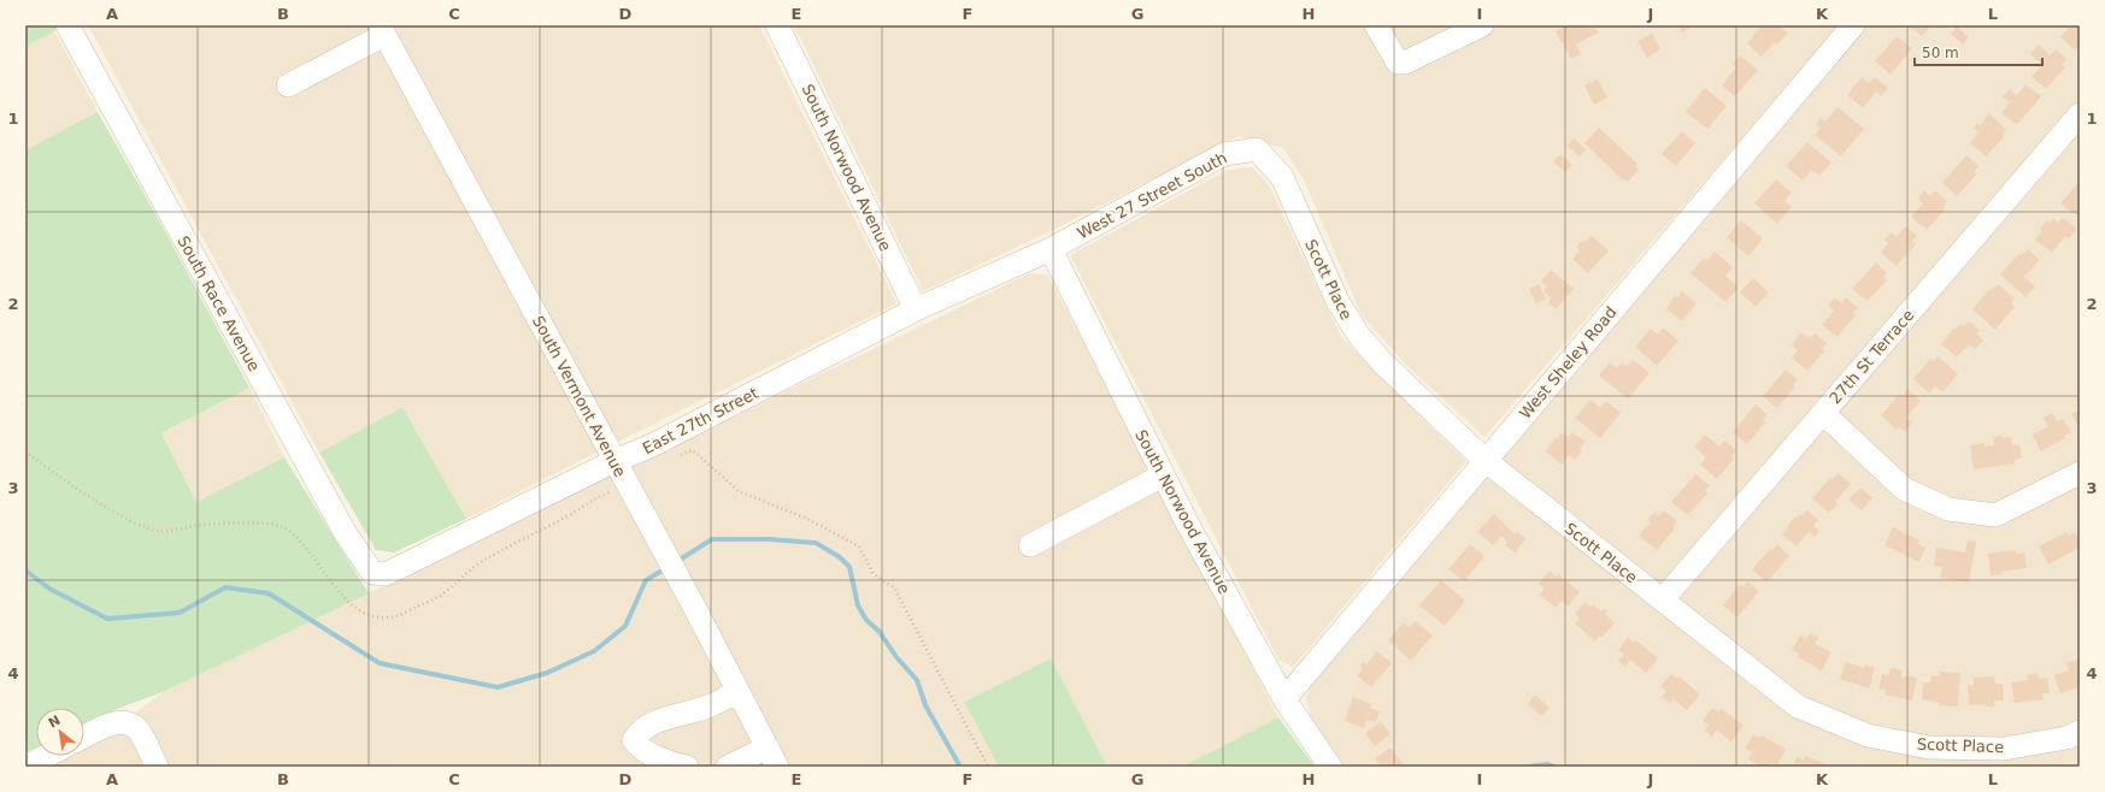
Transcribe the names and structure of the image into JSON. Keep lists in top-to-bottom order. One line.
{"streets":{"street":["South Norwood Avenue","West 27 Street South","Scott Place","South Race Avenue","27th St Terrace","West Sheley Road","South Vermont Avenue","East 27th Street"]},"crossings":[["South Norwood Avenue","West 27 Street South"],["South Norwood Avenue","West Sheley Road"],["South Norwood Avenue","East 27th Street"],["West 27 Street South","Scott Place"],["West 27 Street South","East 27th Street"],["Scott Place","27th St Terrace"],["Scott Place","West Sheley Road"],["South Race Avenue","East 27th Street"],["South Vermont Avenue","East 27th Street"]],"scale_bar":"50 m","north":"top left","grid":{"columns":["A","B","C","D","E","F","G","H","I","J","K","L"],"rows":["1","2","3","4"]}}
